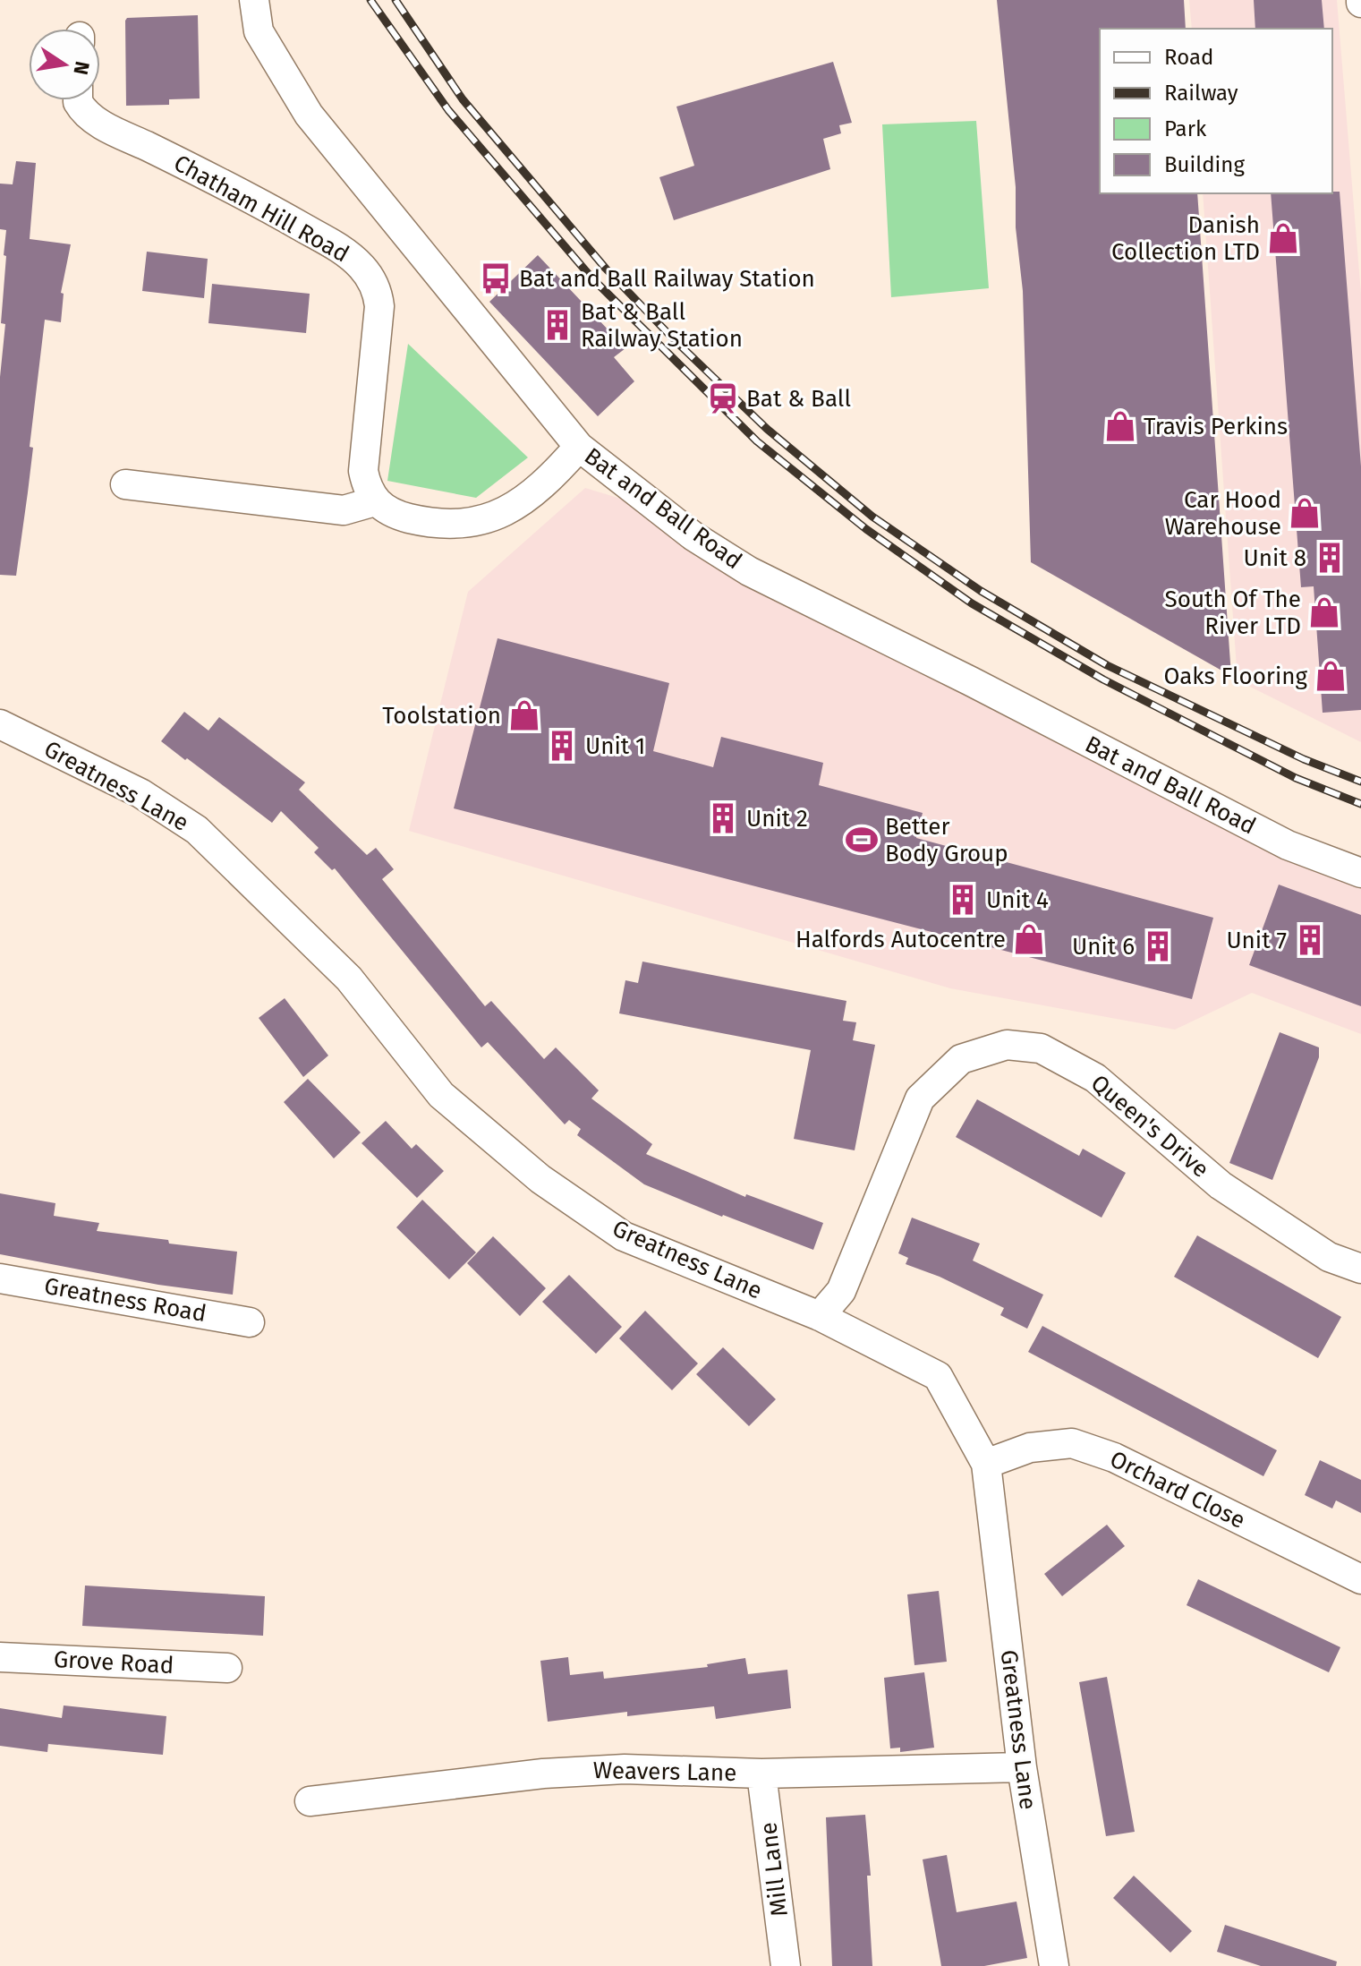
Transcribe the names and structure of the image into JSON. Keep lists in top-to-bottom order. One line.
{"streets":{"street":["Chatham Hill Road","Bat and Ball Road","Greatness Lane","Queen's Drive","Greatness Road","Orchard Close","Grove Road","Weavers Lane","Mill Lane"]},"crossings":[["Greatness Lane","Queen's Drive"],["Greatness Lane","Orchard Close"],["Greatness Lane","Weavers Lane"],["Weavers Lane","Mill Lane"]],"places":{"shop":["Danish Collection LTD","Travis Perkins","Car Hood Warehouse","South Of The River LTD","Oaks Flooring","Toolstation","Halfords Autocentre"],"bus stop":["Bat and Ball Railway Station"],"building":["Bat & Ball Railway Station","Unit 8","Unit 1","Unit 2","Unit 4","Unit 7","Unit 6"],"station":["Bat & Ball"],"sports":["Better Body Group"]},"legend":["Road","Railway","Park","Building"],"north":"right"}
